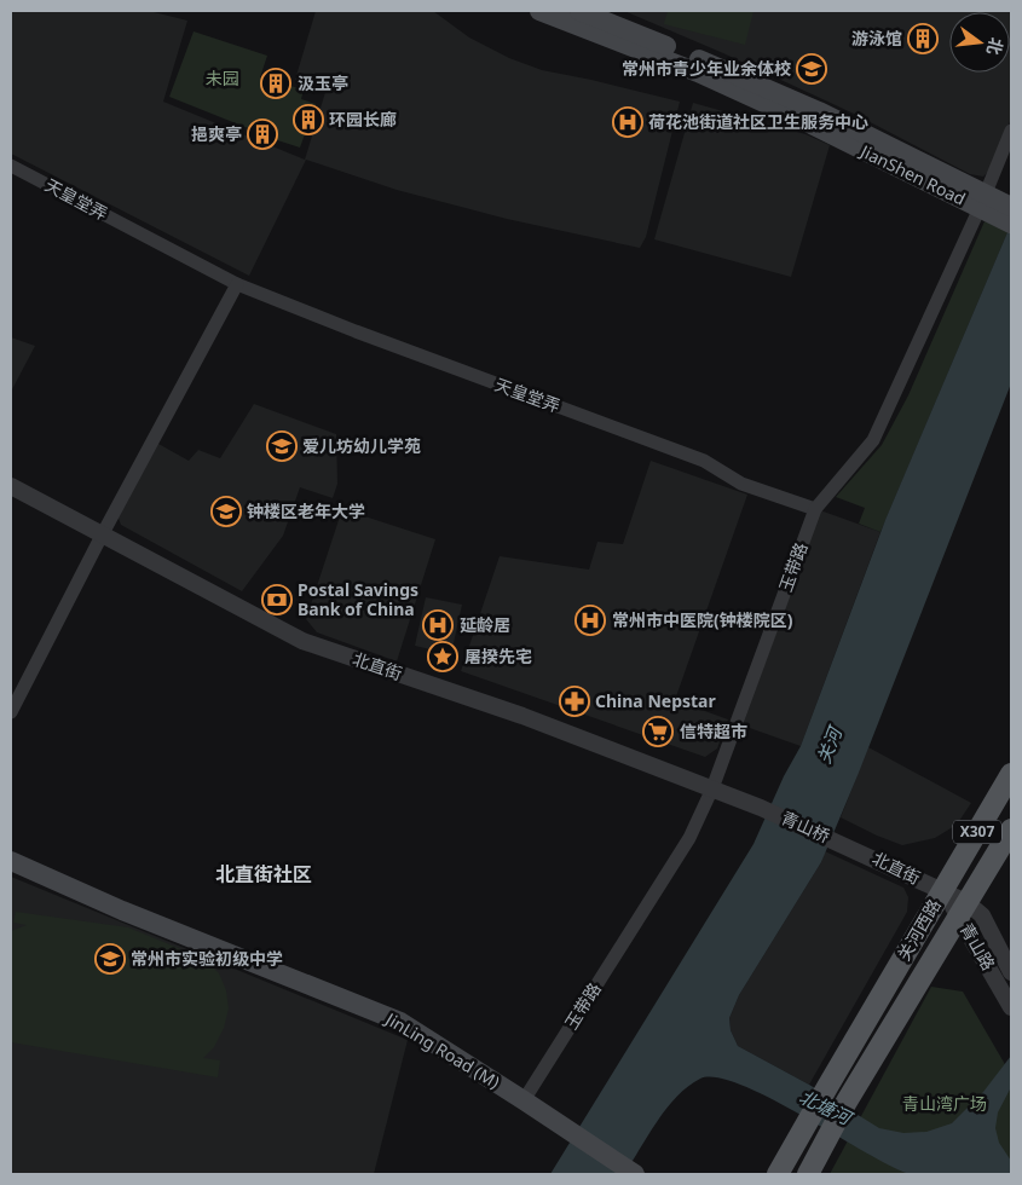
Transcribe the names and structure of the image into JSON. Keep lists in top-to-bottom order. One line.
{"streets":{"main road":["JianShen Road","X307","关河西路","JinLing Road (M)"],"street":["天皇堂弄","玉带路","北直街","青山桥","青山路"]},"crossings":[["JianShen Road","玉带路"],["天皇堂弄","玉带路"],["玉带路","北直街"],["玉带路","JinLing Road (M)"],["北直街","青山桥"],["北直街","关河西路"],["北直街","青山路"],["关河西路","青山路"]],"districts":["北直街社区"],"water":["关河","北塘河"],"parks":["未园","青山湾广场"],"places":{"building":["游泳馆","汲玉亭","环园长廊","挹爽亭"],"school or university":["常州市青少年业余体校","爱儿坊幼儿学苑","钟楼区老年大学","常州市实验初级中学"],"hospital":["荷花池街道社区卫生服务中心","常州市中医院(钟楼院区)","延龄居"],"bank":["Postal Savings Bank of China"],"place":["屠揆先宅"],"pharmacy":["China Nepstar"],"supermarket":["信特超市"]},"north":"right"}
